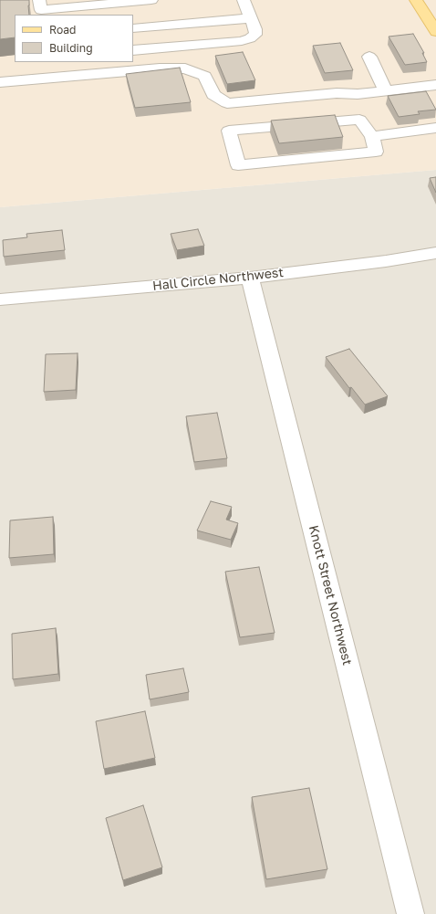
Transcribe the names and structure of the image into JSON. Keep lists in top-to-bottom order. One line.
{"streets":{"street":["Hall Circle Northwest","Knott Street Northwest"]},"crossings":[["Hall Circle Northwest","Knott Street Northwest"]],"legend":["Road","Building"]}
